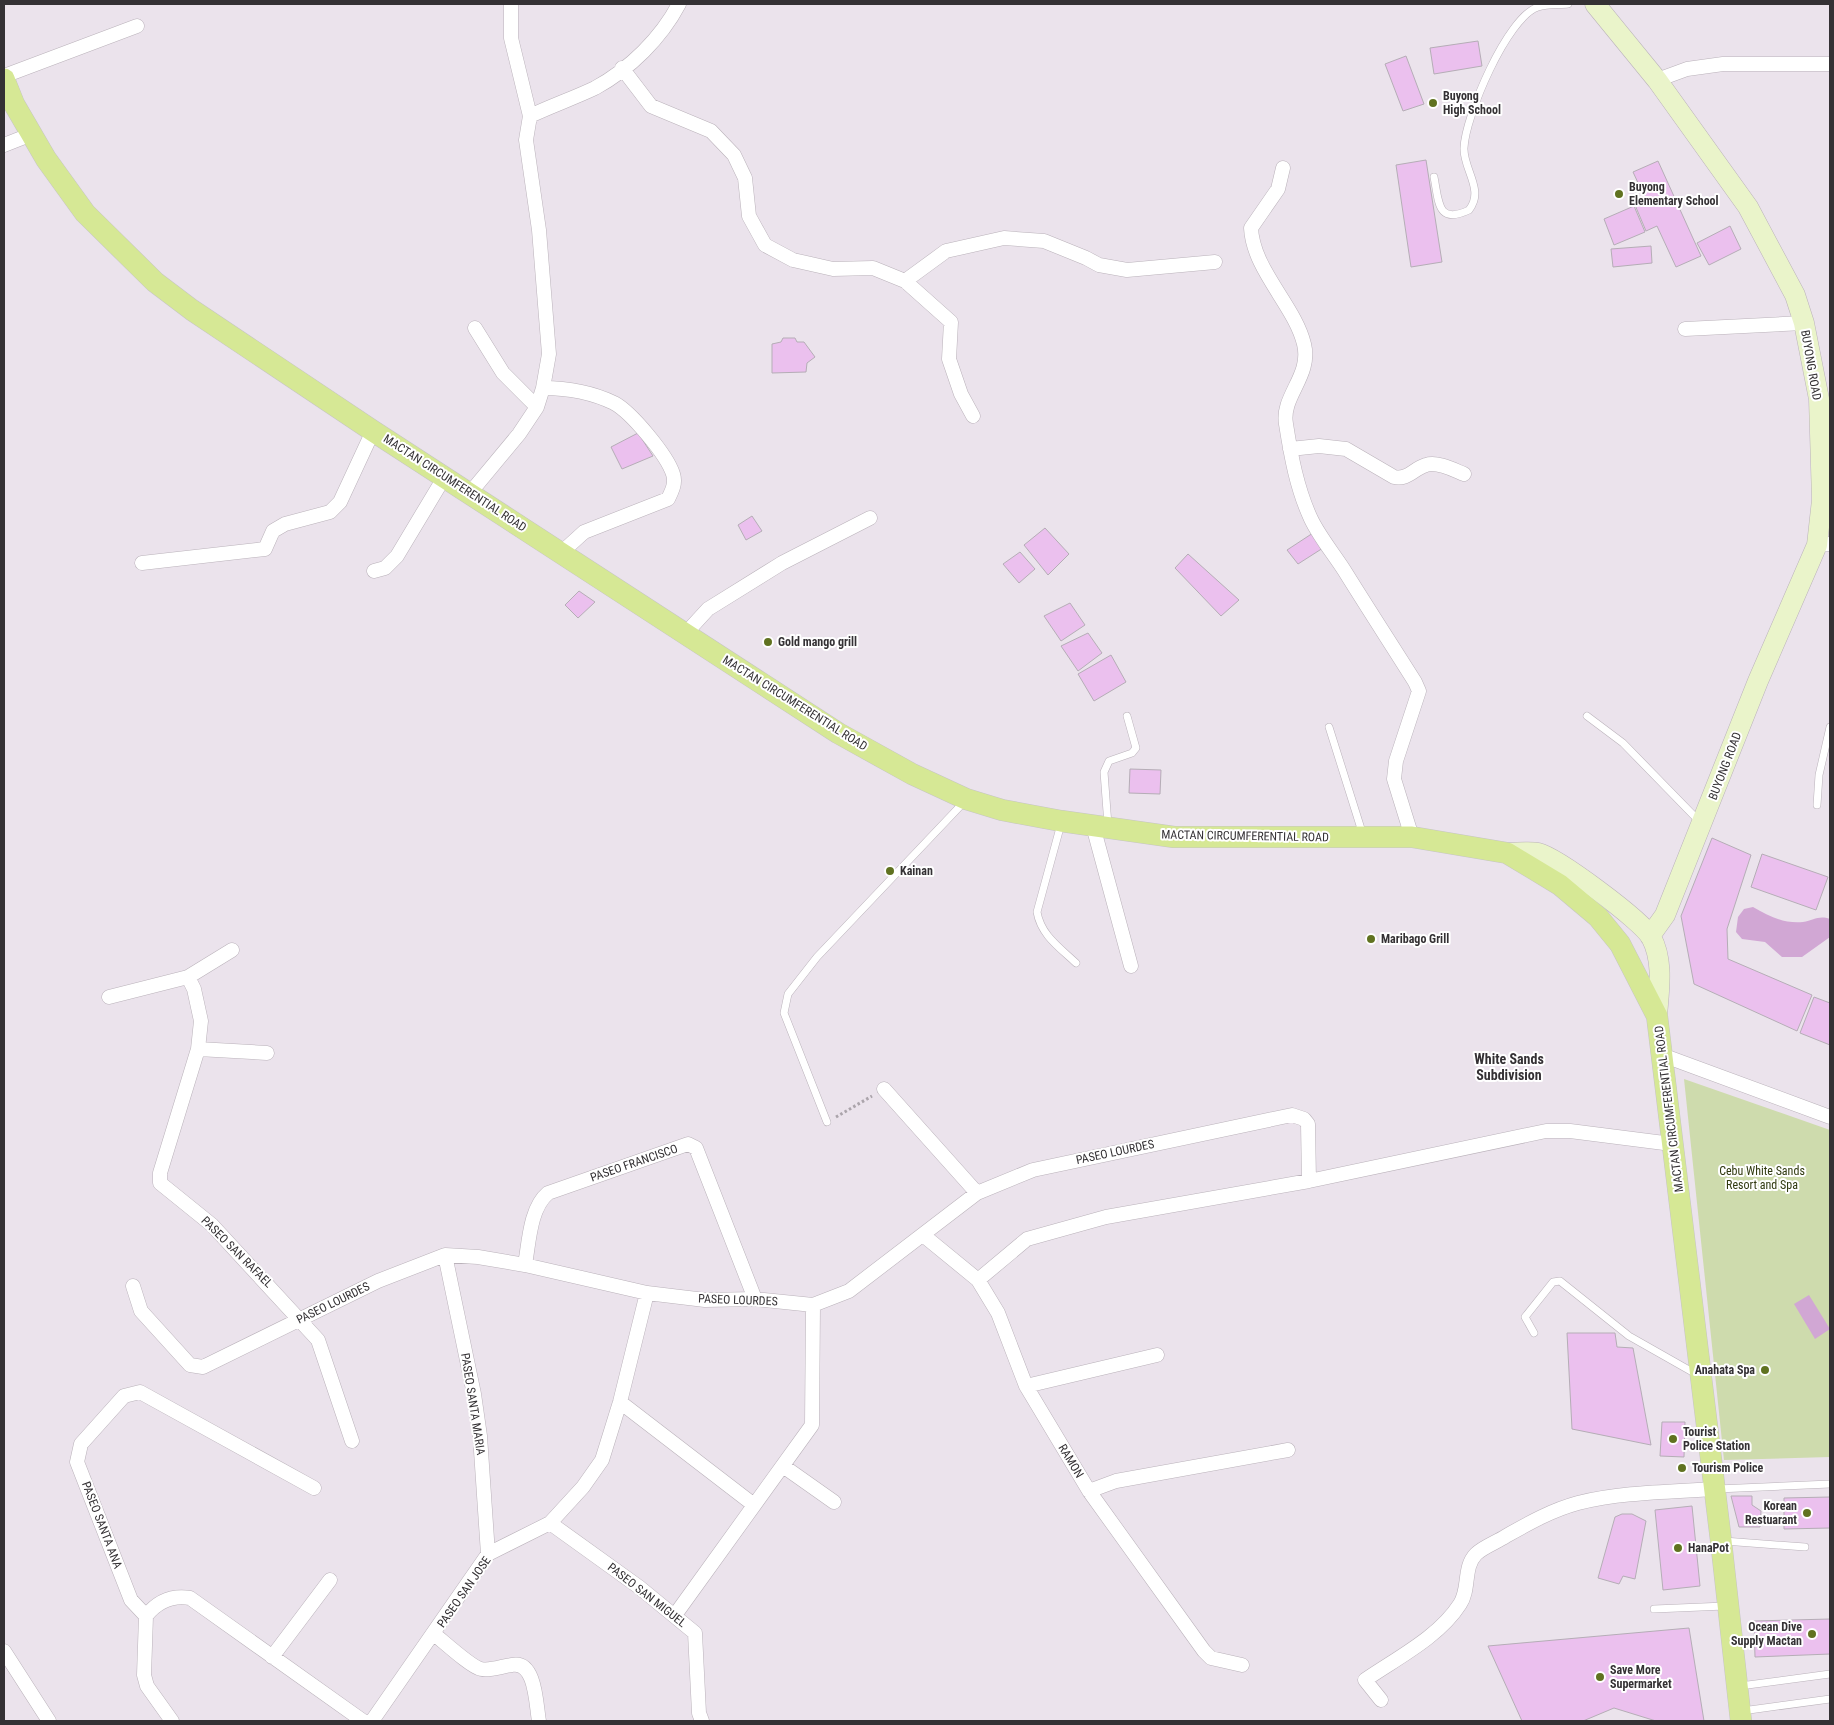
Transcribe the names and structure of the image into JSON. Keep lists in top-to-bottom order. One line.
{"streets":{"main road":["MACTAN CIRCUMFERENTIAL ROAD"],"street":["BUYONG ROAD","PASEO LOURDES","PASEO FRANCISCO","PASEO SAN RAFAEL","PASEO SANTA MARIA","RAMON","PASEO SANTA ANA","PASEO SAN JOSE","PASEO SAN MIGUEL"]},"crossings":[["PASEO LOURDES","PASEO FRANCISCO"],["PASEO LOURDES","PASEO SAN RAFAEL"],["PASEO LOURDES","PASEO SANTA MARIA"],["PASEO LOURDES","RAMON"],["PASEO LOURDES","PASEO SAN JOSE"],["PASEO SANTA MARIA","PASEO SAN JOSE"],["PASEO SAN JOSE","PASEO SAN MIGUEL"]],"districts":["White Sands Subdivision"],"parks":["Cebu White Sands Resort and Spa"],"places":["Buyong High School","Buyong Elementary School","Gold mango grill","Kainan","Maribago Grill","Anahata Spa","Tourist Police Station","Tourism Police","Korean Restuarant","HanaPot","Ocean Dive Supply Mactan","Save More Supermarket"]}
